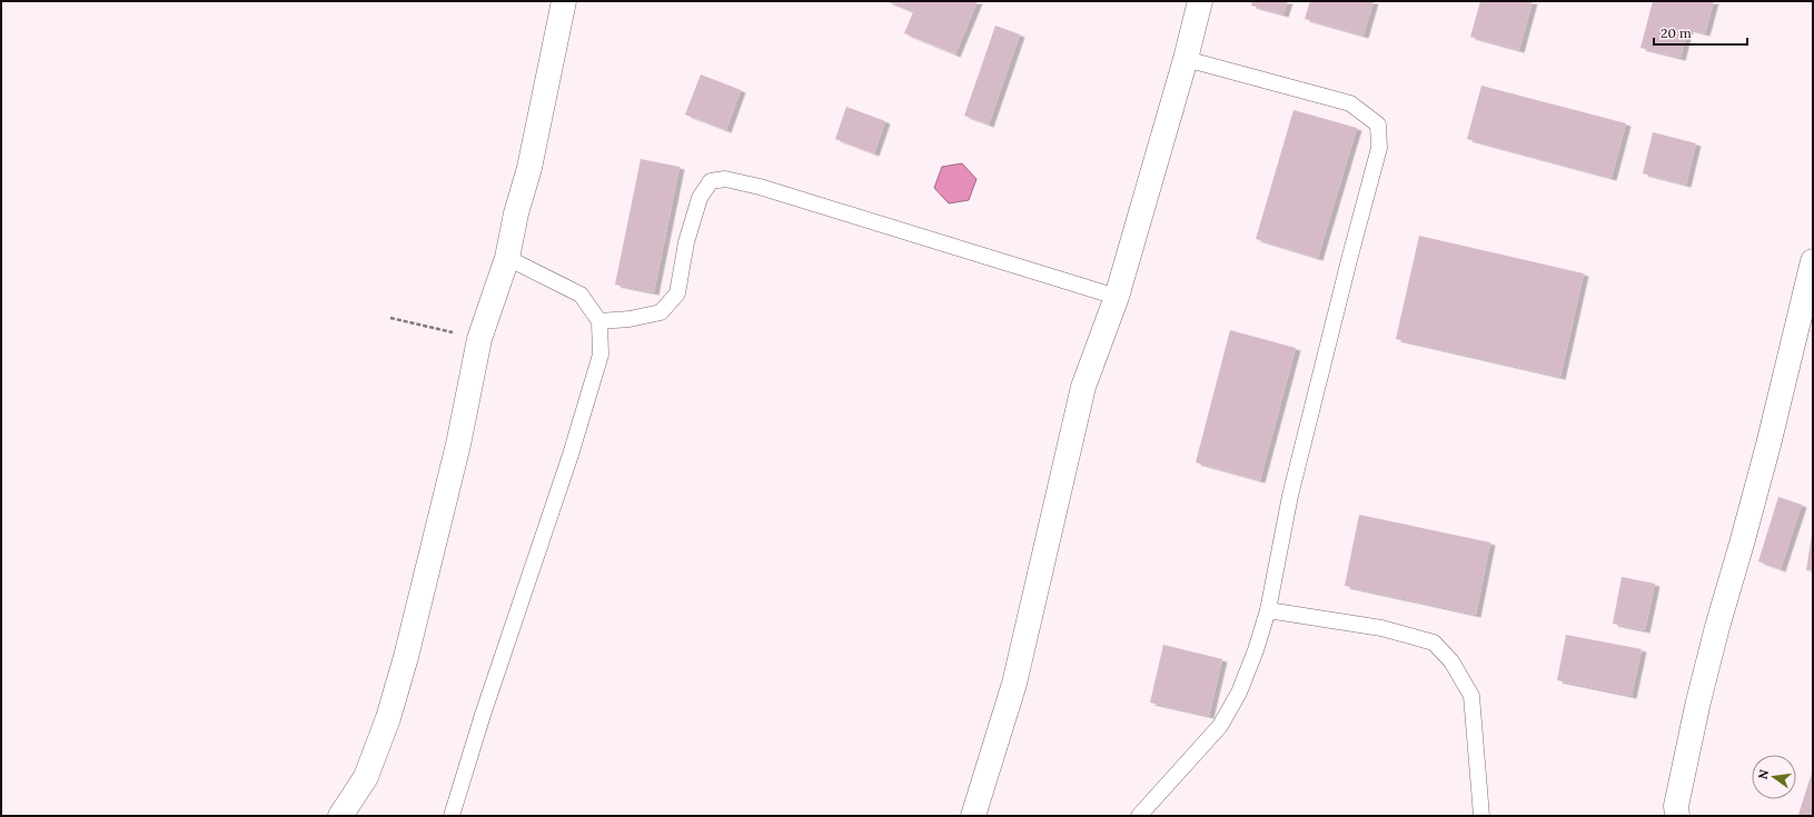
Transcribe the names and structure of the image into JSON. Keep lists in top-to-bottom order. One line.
{"scale_bar":"20 m","north":"left"}
